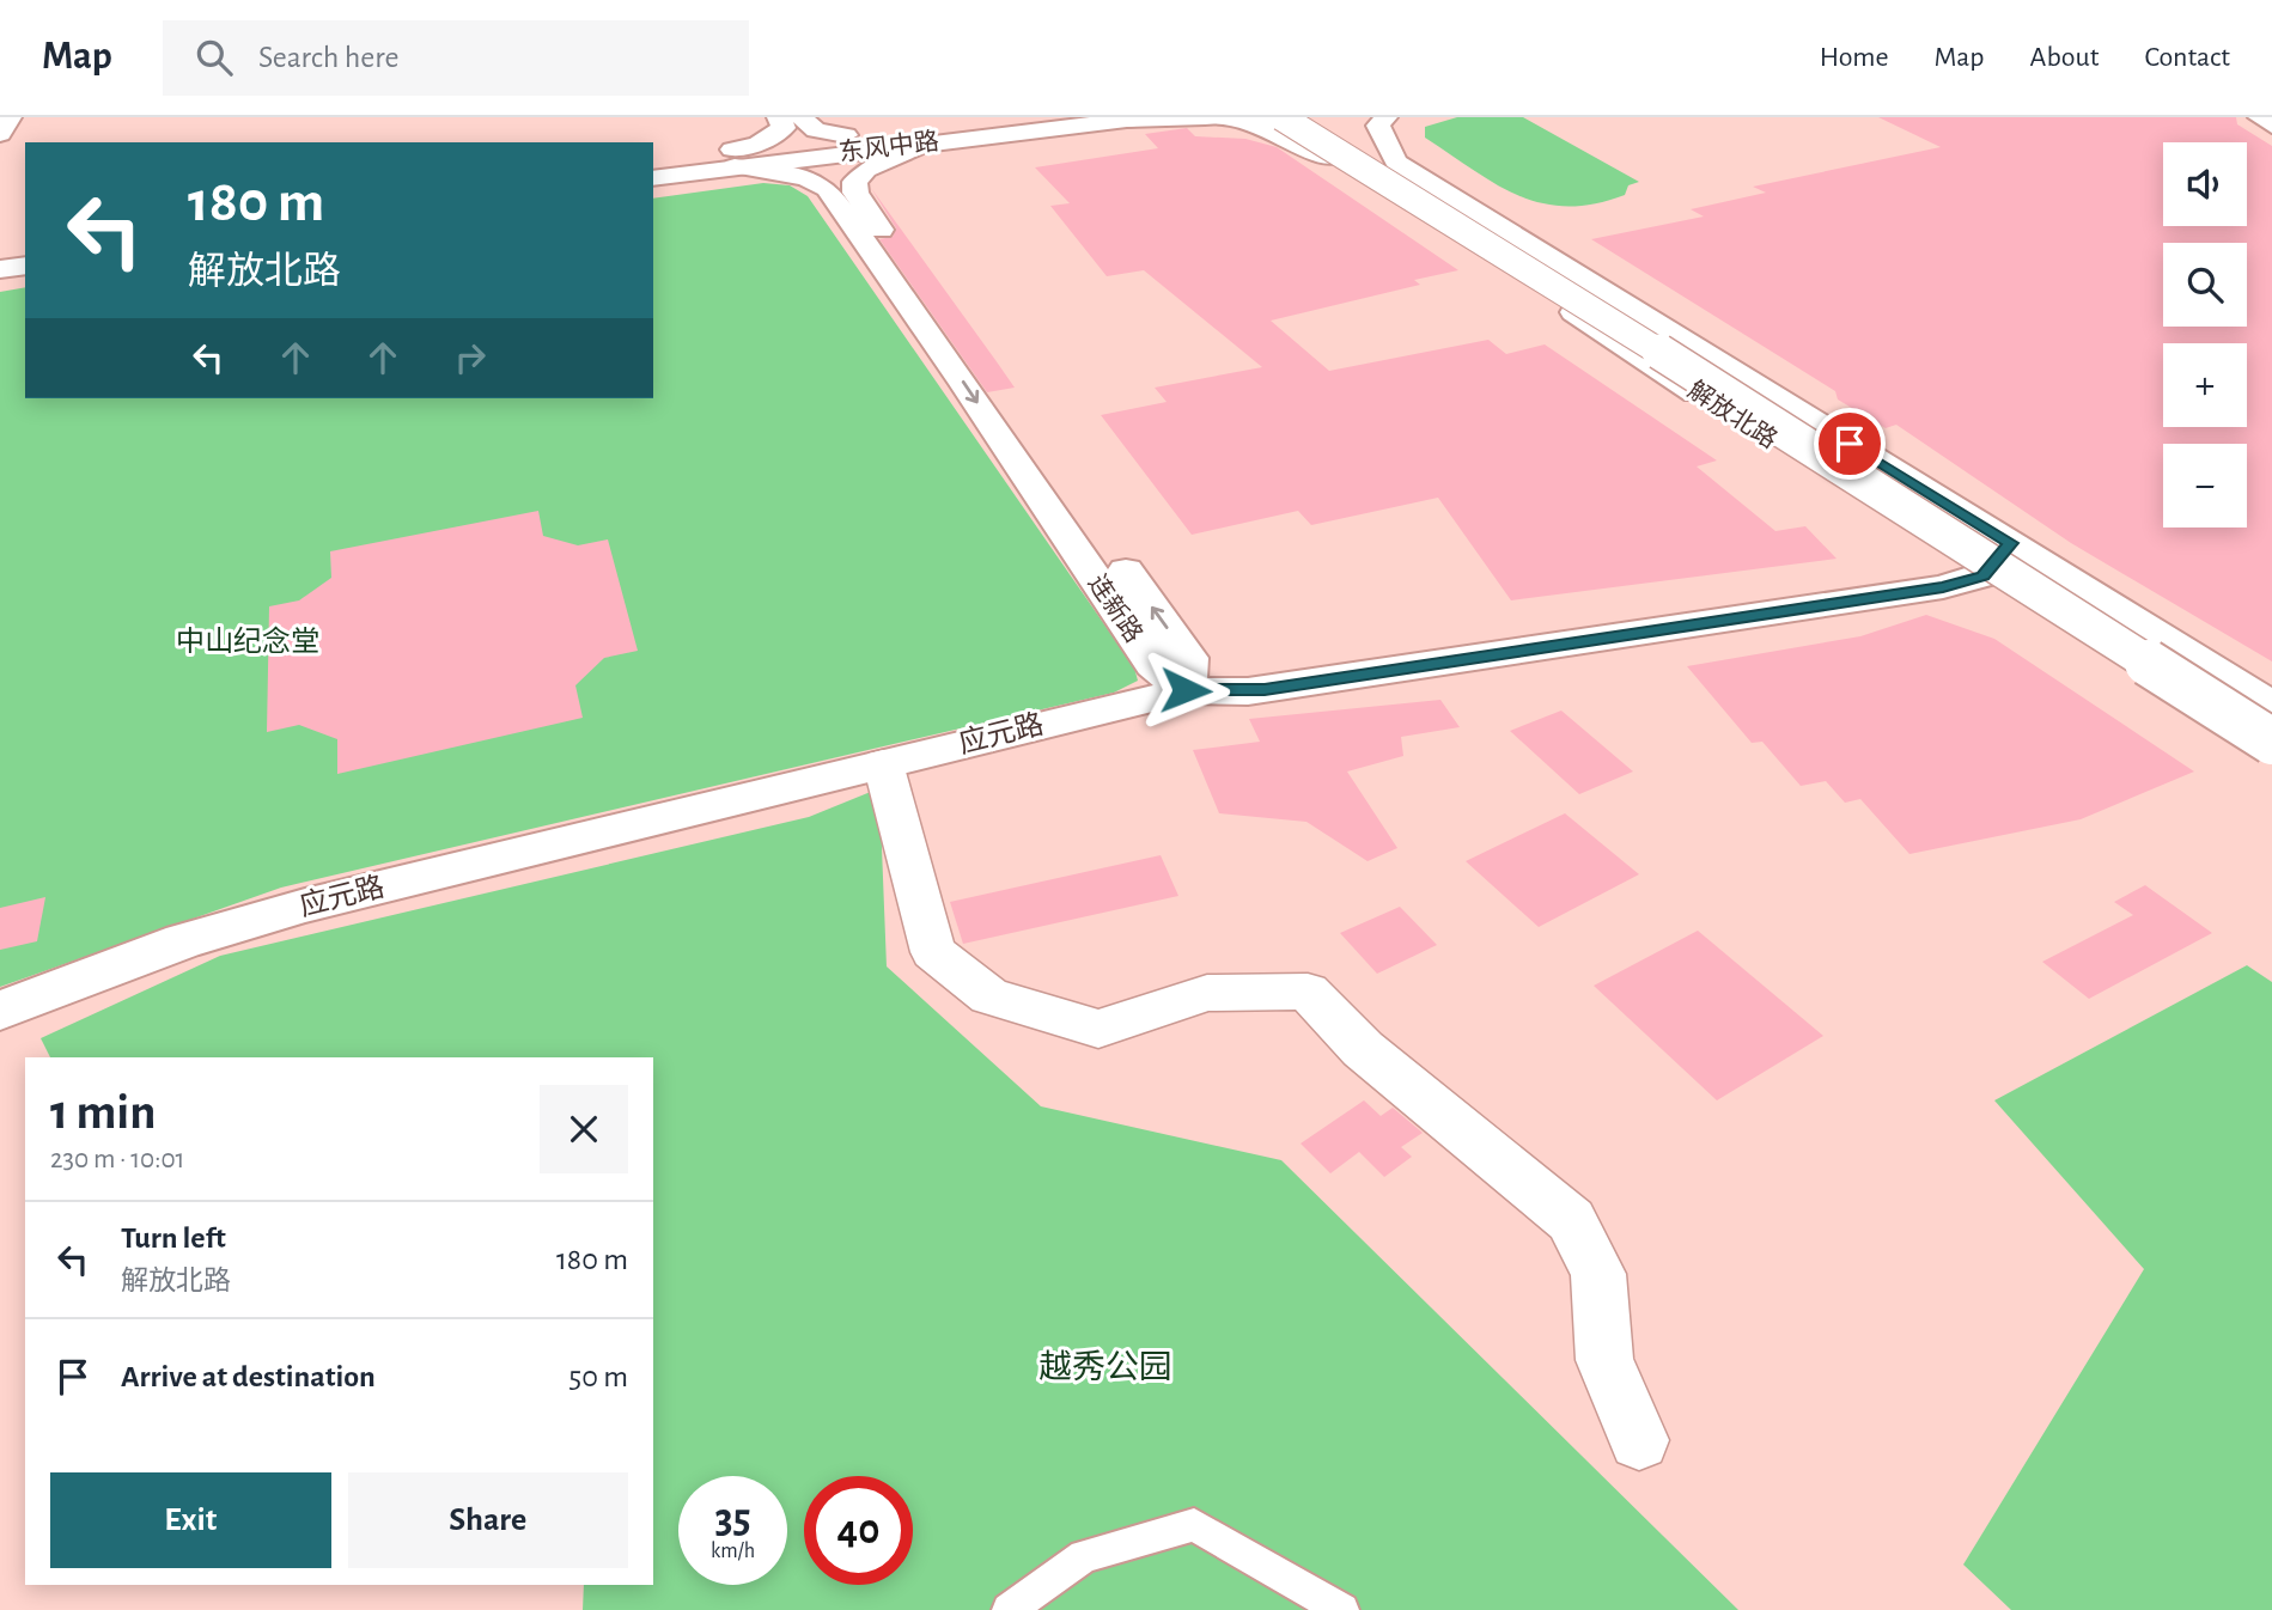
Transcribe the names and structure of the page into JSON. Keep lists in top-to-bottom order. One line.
{"streets":{"main road":["东风中路","解放北路","连新路","应元路"]},"crossings":[["东风中路","连新路"],["解放北路","应元路"],["连新路","应元路"]],"parks":["中山纪念堂","越秀公园"],"page":{"header":"Map","search":"Search here","nav":["Home","Map","About","Contact"],"map_buttons":["+","−"],"turn":["180 m","解放北路"],"heading":["1 min","230 m · 10:01"],"list":[{"name":"Turn left","note":"解放北路","value":"180 m"},{"name":"Arrive at destination","value":"50 m"}],"buttons":["Exit","Share"],"speed":"35 km/h","limit":"40"}}
